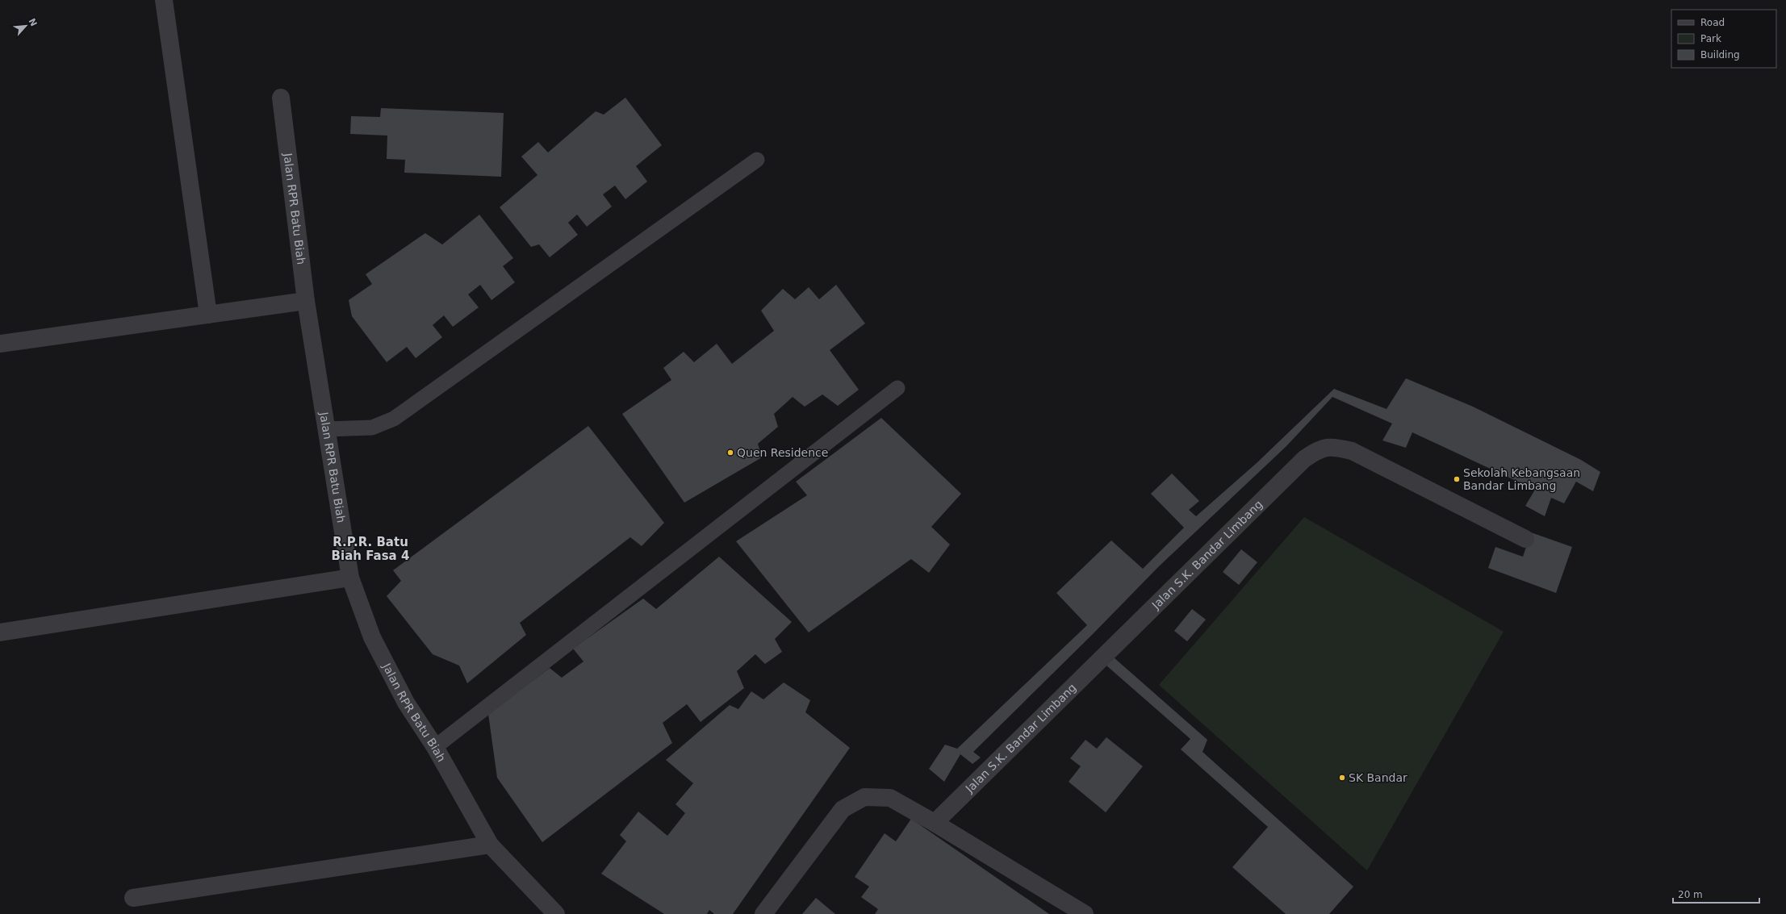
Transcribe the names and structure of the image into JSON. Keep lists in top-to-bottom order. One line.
{"streets":{"street":["Jalan RPR Batu Biah","Jalan S.K. Bandar Limbang"]},"districts":["R.P.R. Batu Biah Fasa 4"],"places":["Quen Residence","Sekolah Kebangsaan Bandar Limbang","SK Bandar"],"legend":["Road","Park","Building"],"scale_bar":"20 m","north":"top right"}
